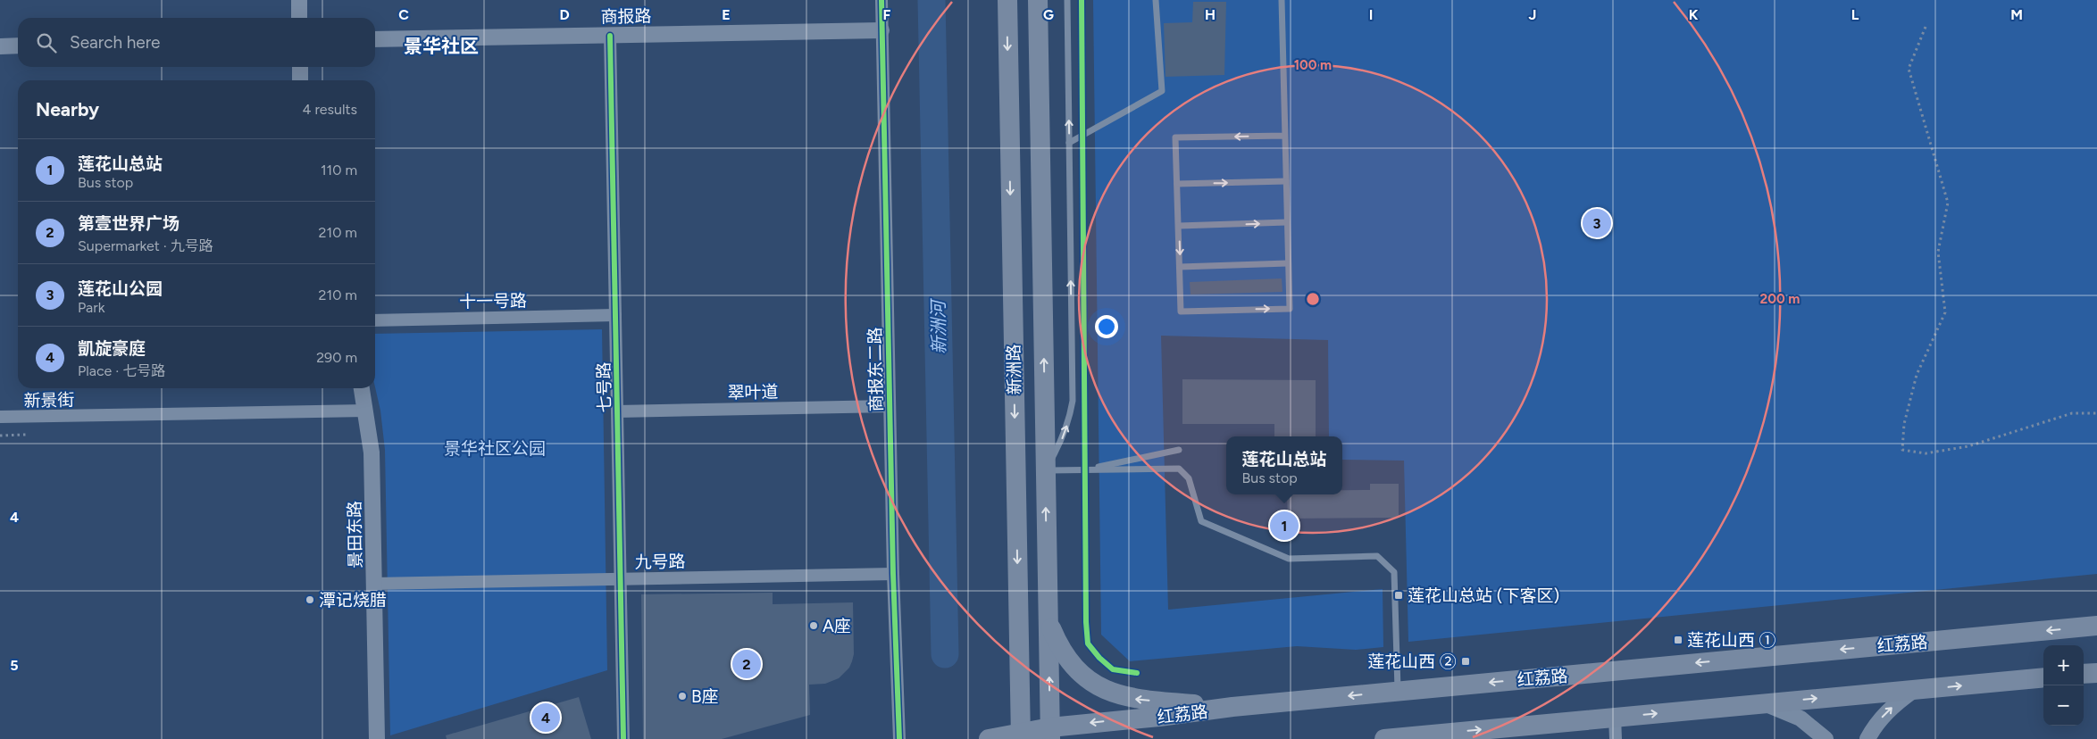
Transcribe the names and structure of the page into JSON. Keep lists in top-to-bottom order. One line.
{"streets":{"main road":["新洲路","红荔路"],"street":["商报路","十一号路","商报东二路","七号路","翠叶道","新景街","景田东路","九号路"]},"crossings":[["商报路","商报东二路"],["商报路","七号路"],["十一号路","七号路"],["商报东二路","翠叶道"],["商报东二路","九号路"],["新洲路","红荔路"],["七号路","翠叶道"],["七号路","九号路"],["新景街","景田东路"],["景田东路","九号路"]],"districts":["景华社区"],"water":["新洲河"],"parks":["景华社区公园"],"places":{"transit":["莲花山总站 (下客区)","莲花山西 ①","莲花山西 ②"],"other":["潭记烧腊","A座","B座"]},"page":{"search":"Search here","heading":["Nearby","4 results"],"list":[{"mark":"1","name":"莲花山总站","note":"Bus stop","value":"110 m"},{"mark":"2","name":"第壹世界广场","note":"Supermarket · 九号路","value":"210 m"},{"mark":"3","name":"莲花山公园","note":"Park","value":"210 m"},{"mark":"4","name":"凱旋豪庭","note":"Place · 七号路","value":"290 m"}],"pins":["3","1","2","4"],"popup":["莲花山总站","Bus stop"],"map_buttons":["+","−"]},"grid":{"columns":["C","D","E","F","G","H","I","J","K","L","M"],"rows":["4","5"]},"rings":["100 m","200 m"]}
